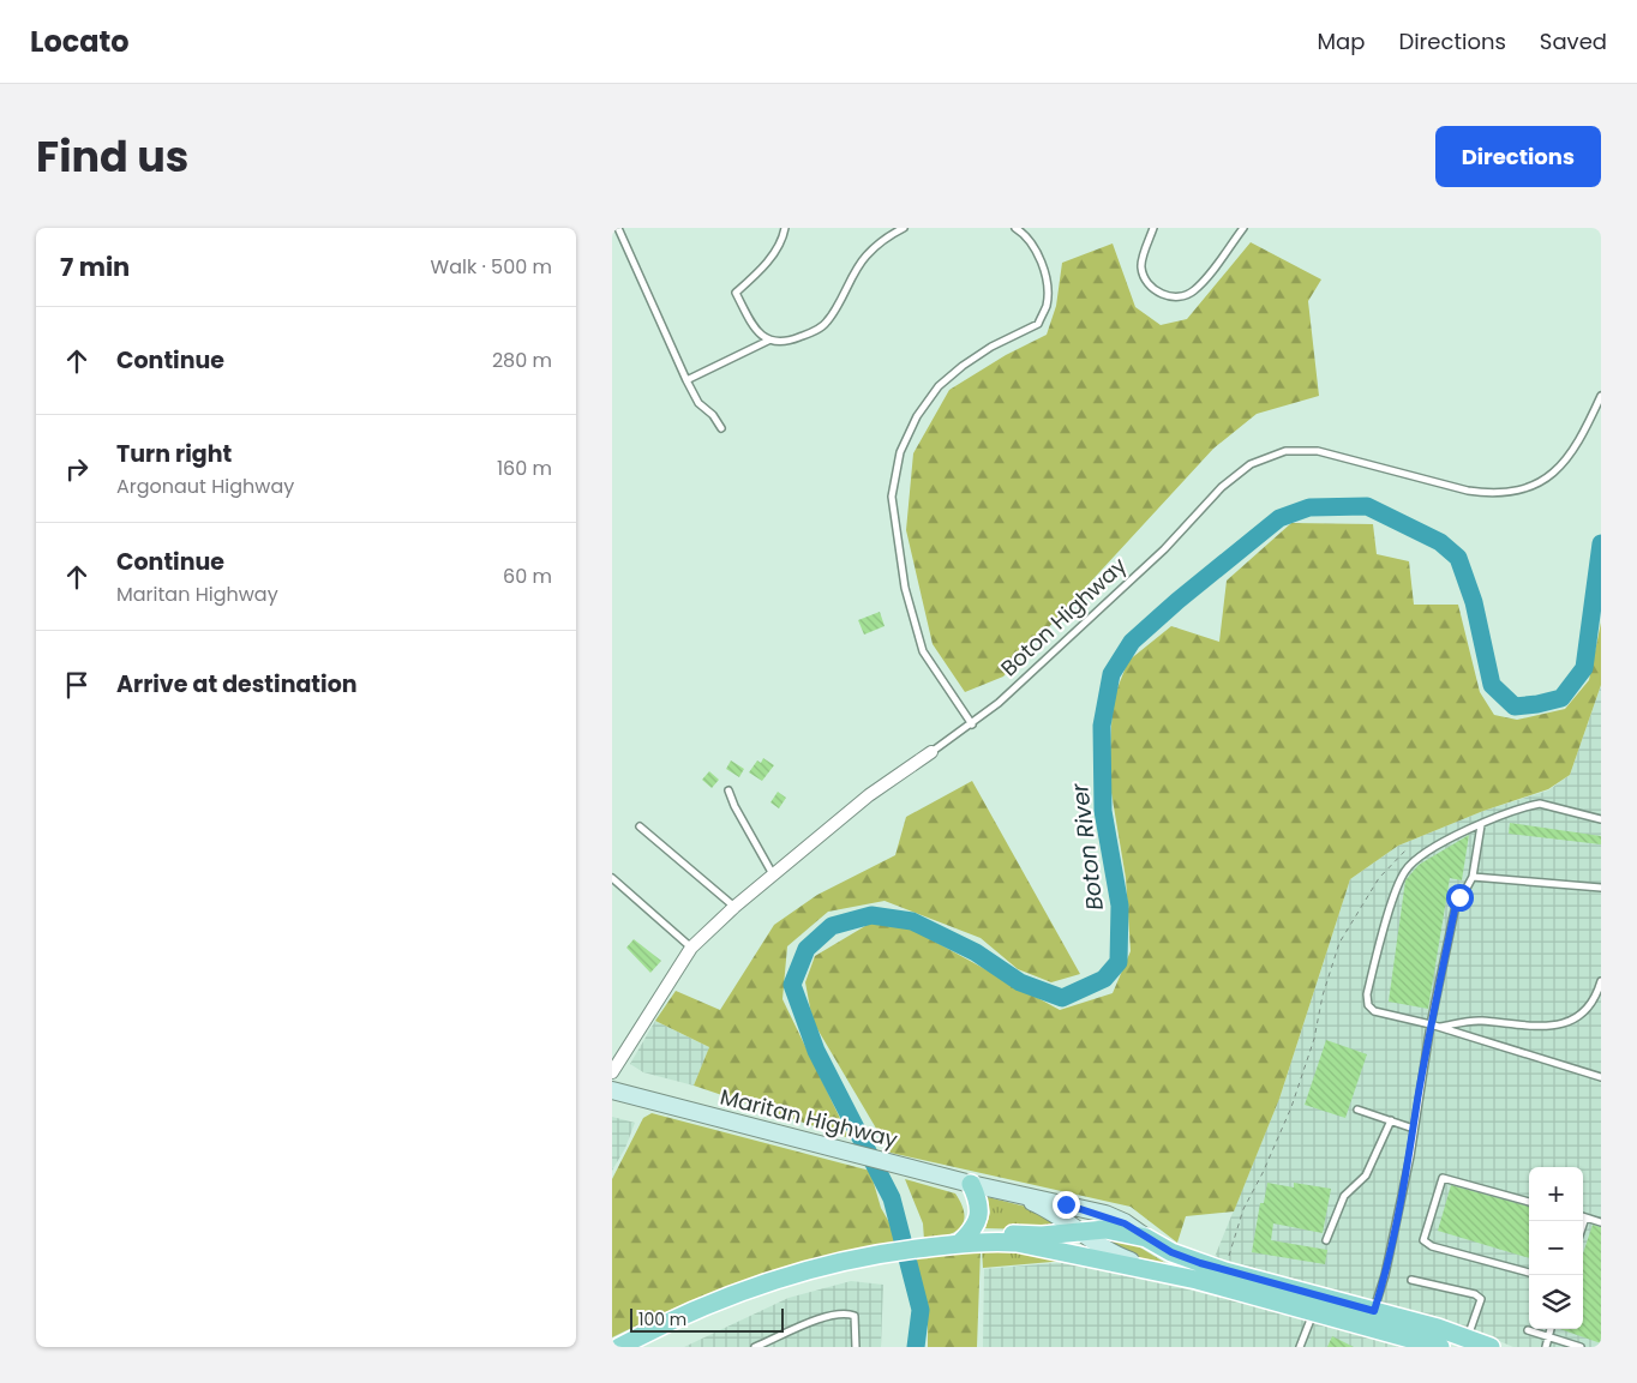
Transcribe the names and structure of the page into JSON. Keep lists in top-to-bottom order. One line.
{"streets":{"main road":["Maritan Highway"],"street":["Boton Highway"]},"water":["Boton River"],"scale_bar":"100 m","page":{"header":"Locato","nav":["Map","Directions","Saved"],"title":"Find us","buttons":"Directions","heading":["7 min","Walk · 500 m"],"list":[["Continue","280 m"],["Turn right","Argonaut Highway","160 m"],["Continue","Maritan Highway","60 m"],"Arrive at destination"],"map_buttons":["+","−"],"scale":"100 m"}}
